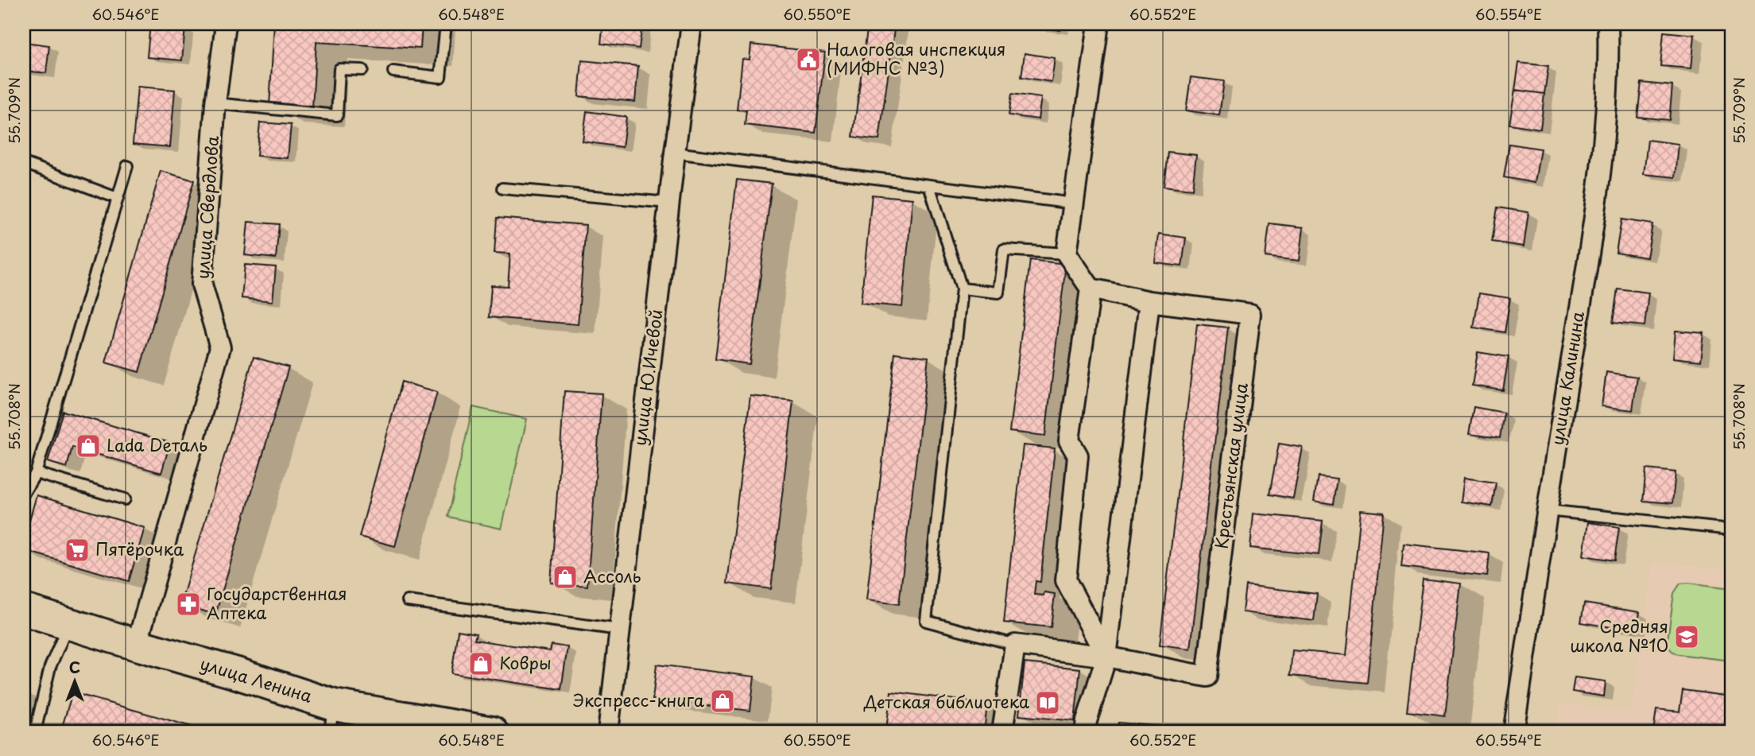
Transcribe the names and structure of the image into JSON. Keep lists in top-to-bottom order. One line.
{"streets":{"main road":["улица Ленина"],"street":["улица Свердлова","улица Ю.Ичевой","улица Калинина","Крестьянская улица"]},"crossings":[["улица Свердлова","улица Ленина"]],"places":{"public building":["Налоговая инспекция (МИФНС №3)"],"shop":["Lada Dеталь","Ассоль","Ковры","Экспресс-книга"],"supermarket":["Пятёрочка"],"pharmacy":["Государственная Аптека"],"school or university":["Средняя школа №10"],"library":["Детская библиотека"]},"north":"top","coordinates":["60.546°E","60.548°E","60.550°E","60.552°E","60.554°E","55.709°N","55.708°N"]}
